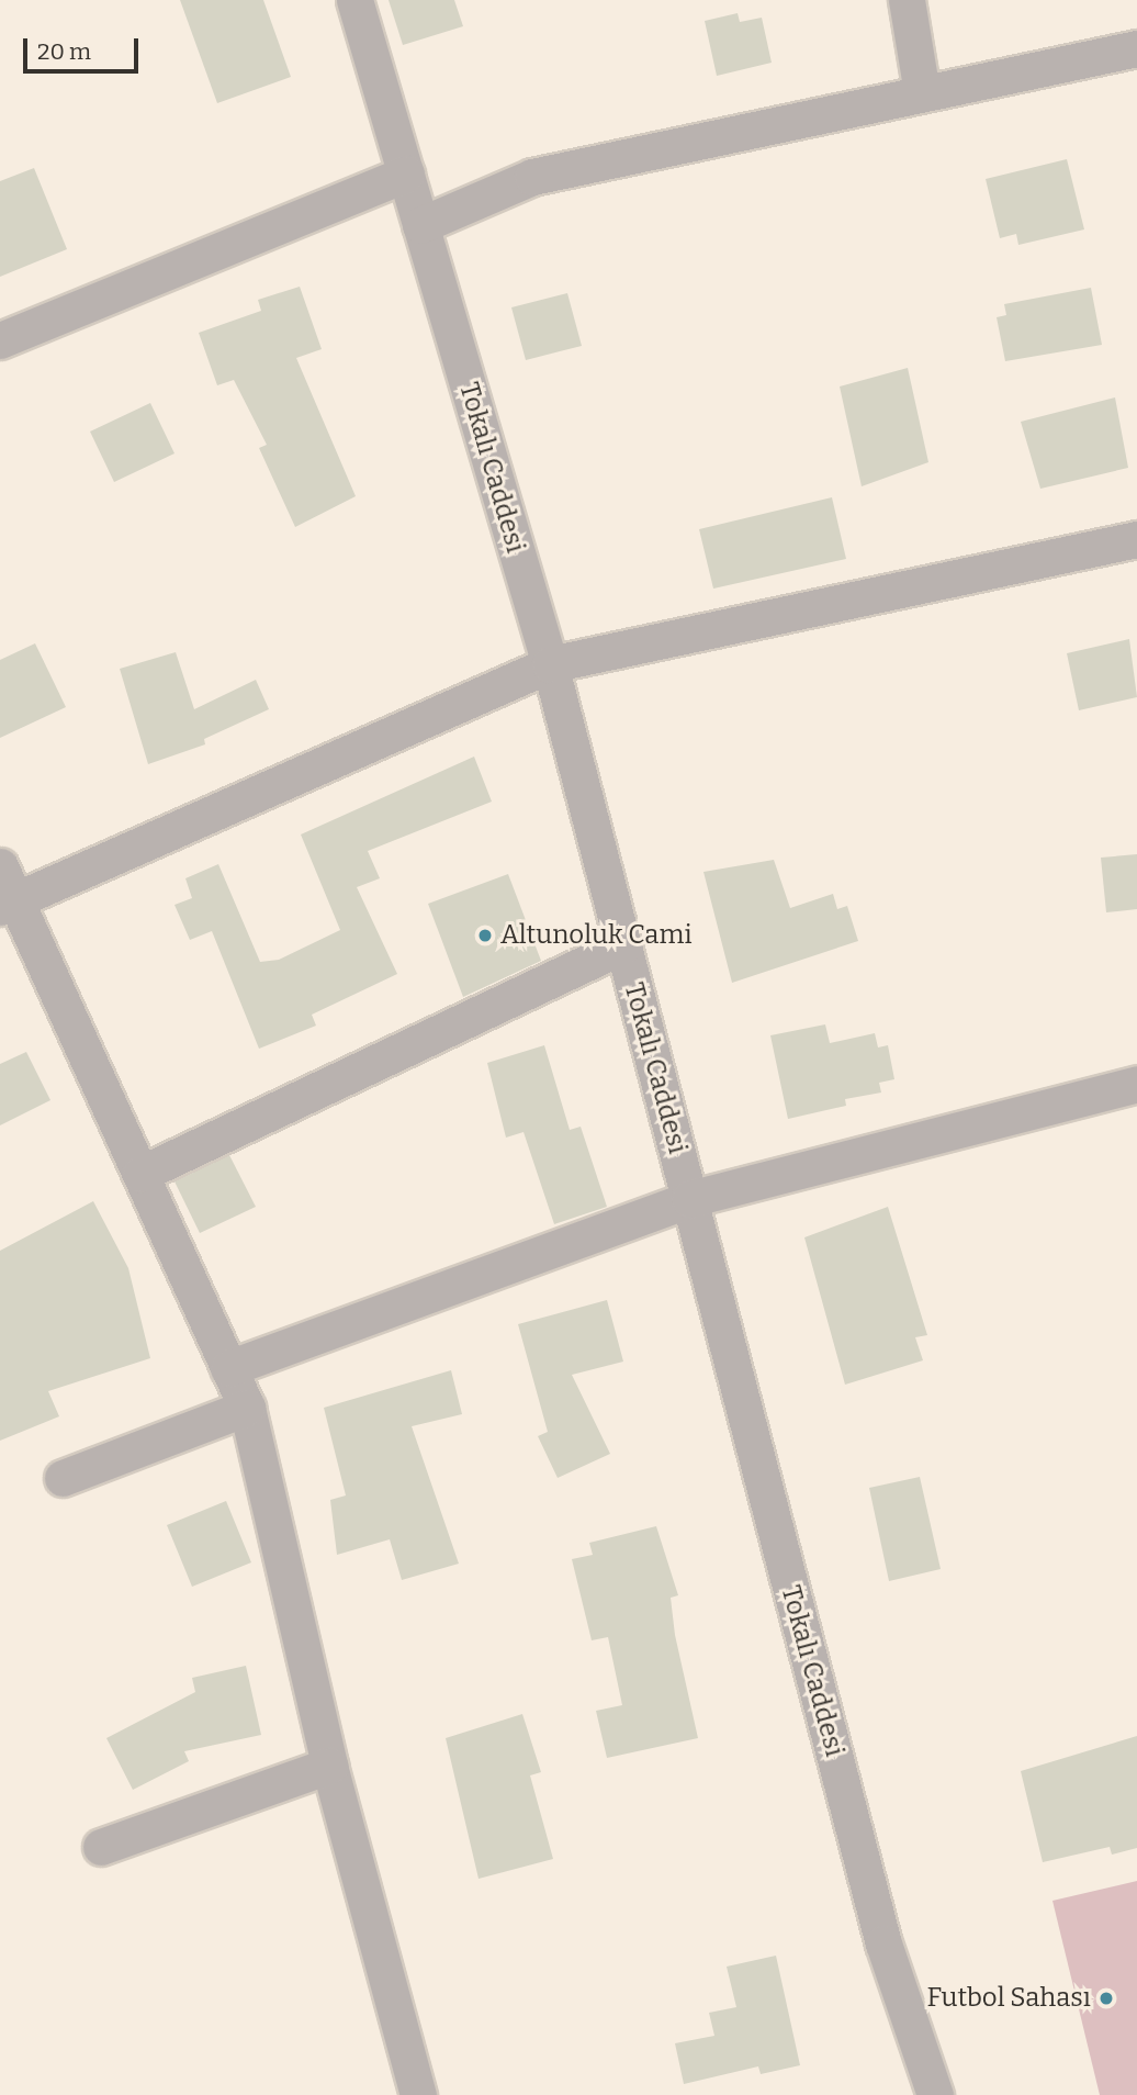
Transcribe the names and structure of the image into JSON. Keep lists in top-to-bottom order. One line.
{"streets":{"street":["Tokalı Caddesi"]},"places":["Altunoluk Cami","Futbol Sahası"],"scale_bar":"20 m"}
